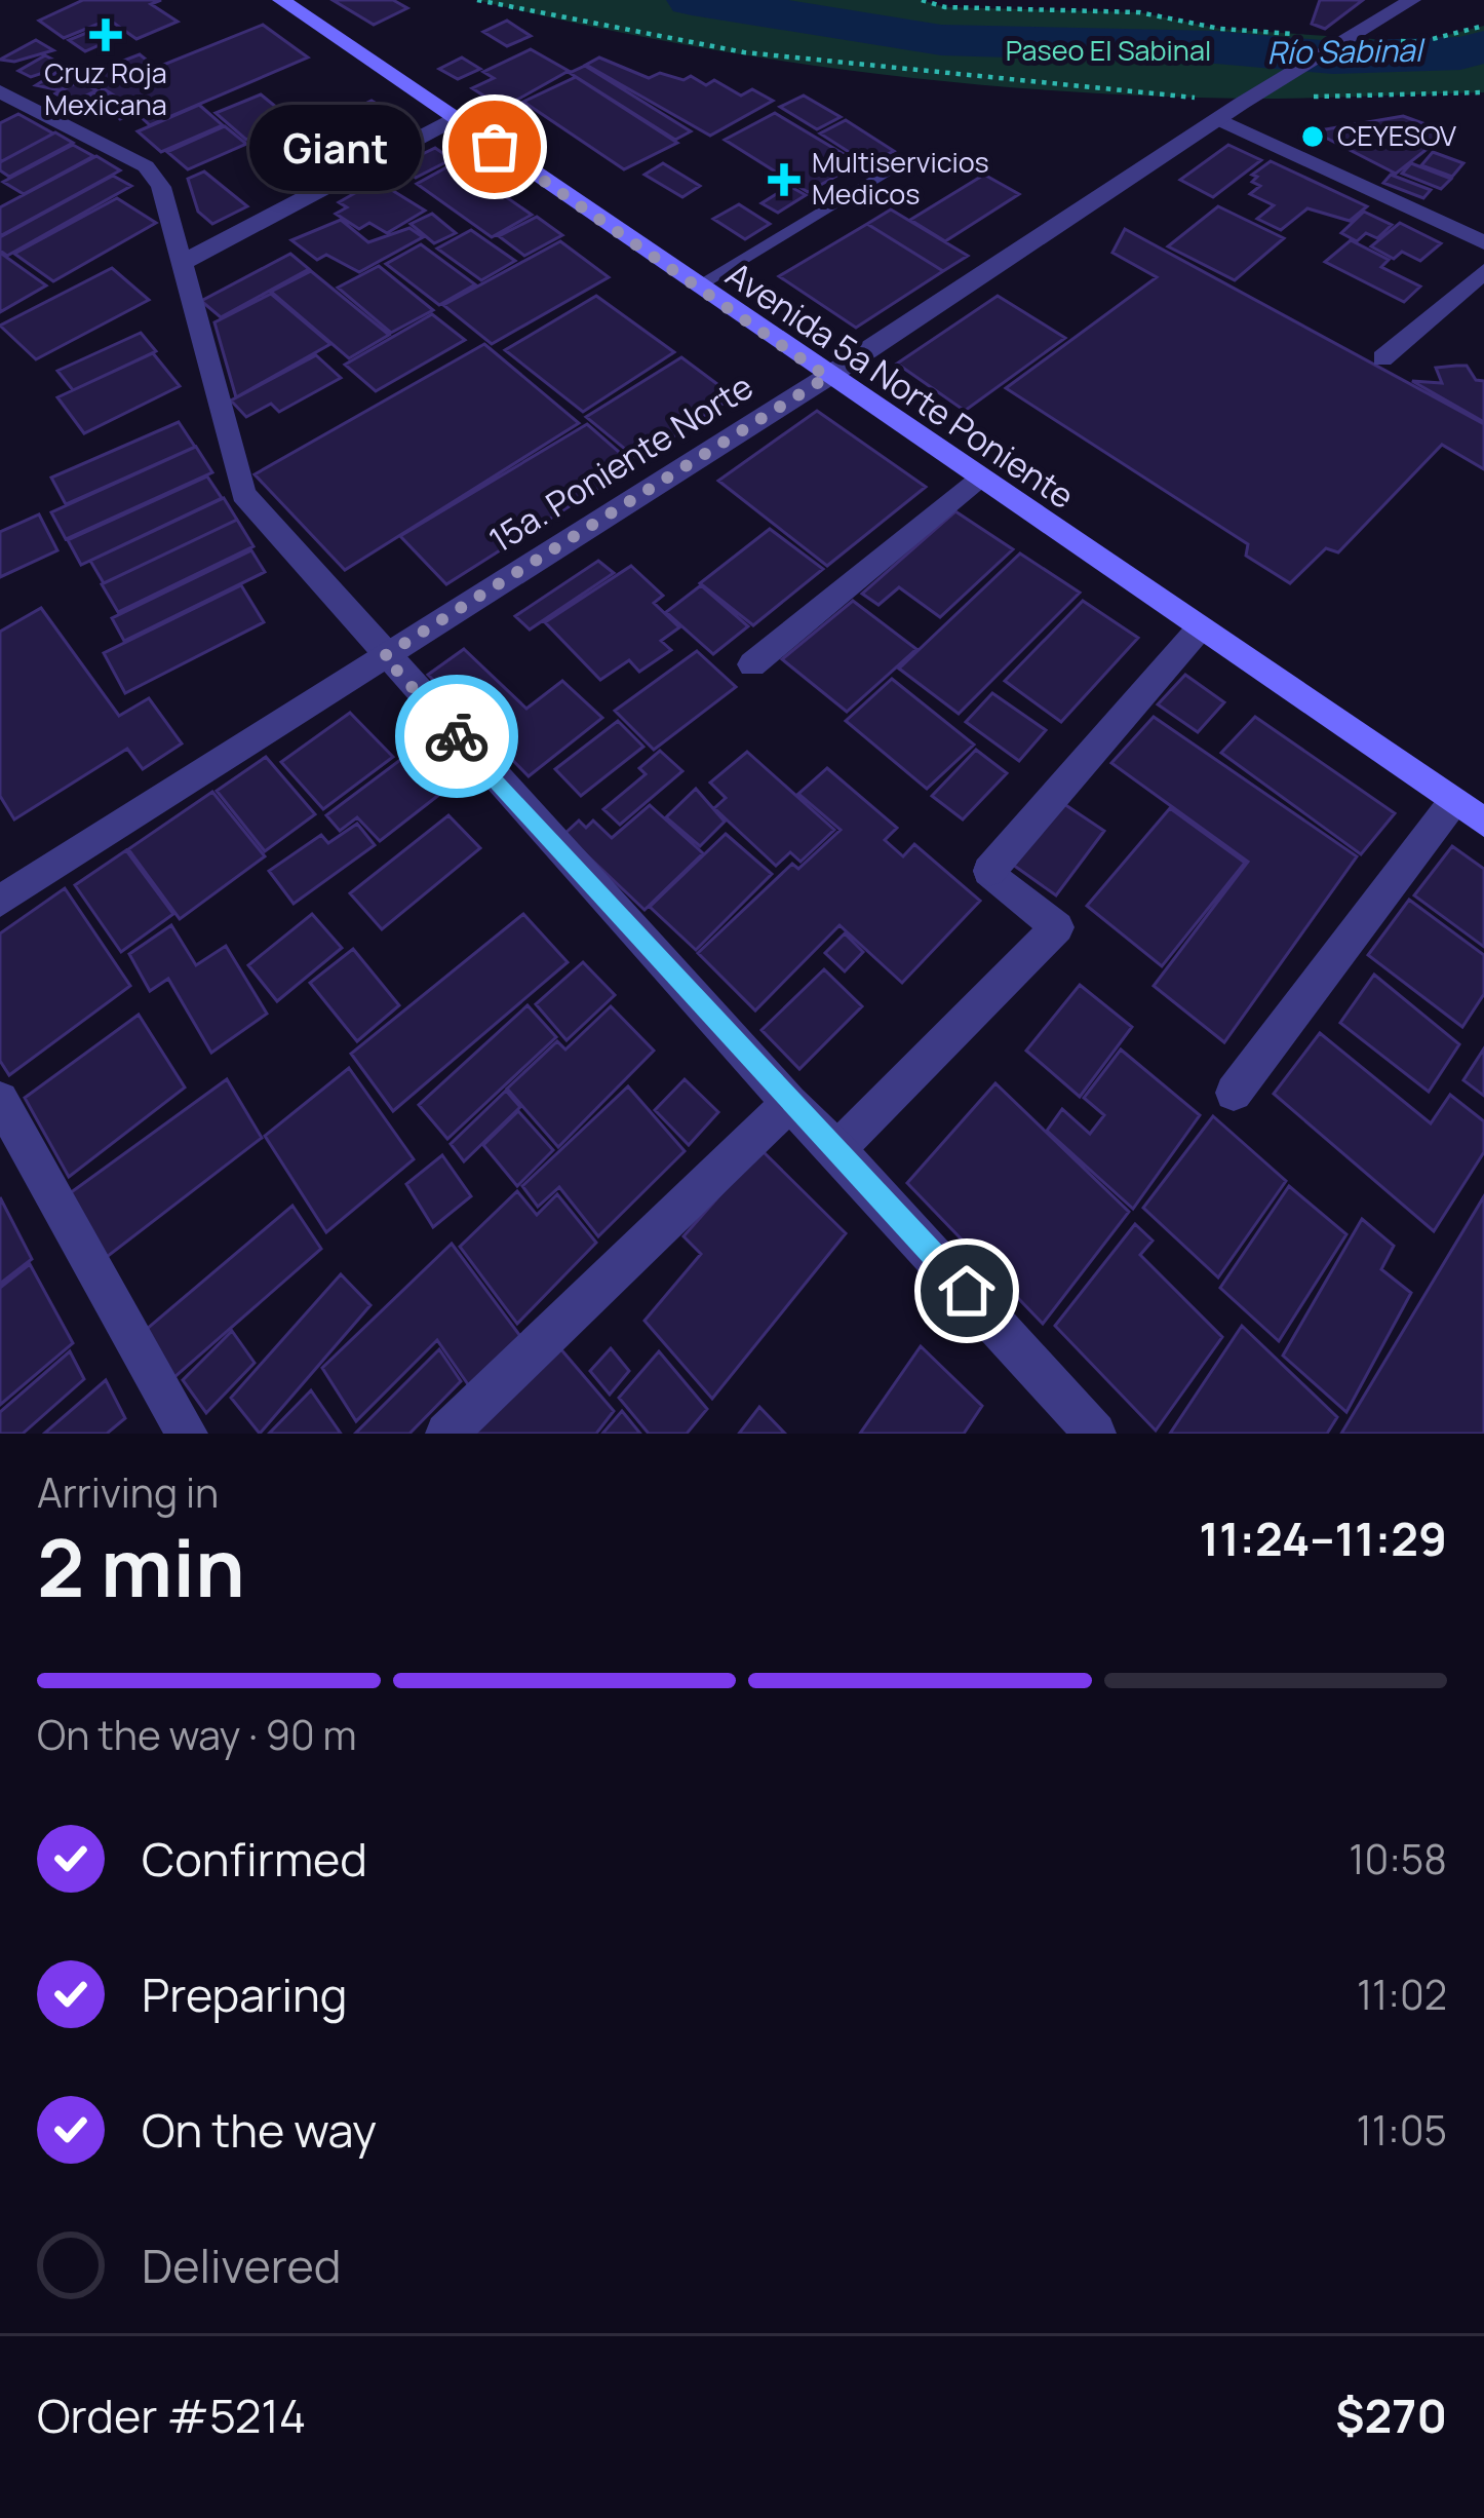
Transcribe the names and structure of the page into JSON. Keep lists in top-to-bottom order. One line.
{"streets":{"main road":["Avenida 5a Norte Poniente"],"street":["15a. Poniente Norte"]},"crossings":[["Avenida 5a Norte Poniente","15a. Poniente Norte"]],"water":["Río Sabinal"],"parks":["Paseo El Sabinal"],"places":{"health":["Cruz Roja Mexicana","Multiservicios Medicos"],"other":["CEYESOV","Giant"]},"page":{"bubble":"Giant","heading":["2 min","Arriving in","11:24–11:29"],"panel":["Order #5214","$270"],"bar":"On the way · 90 m","list":[["Confirmed","10:58"],["Preparing","11:02"],["On the way","11:05"],"Delivered"]}}
